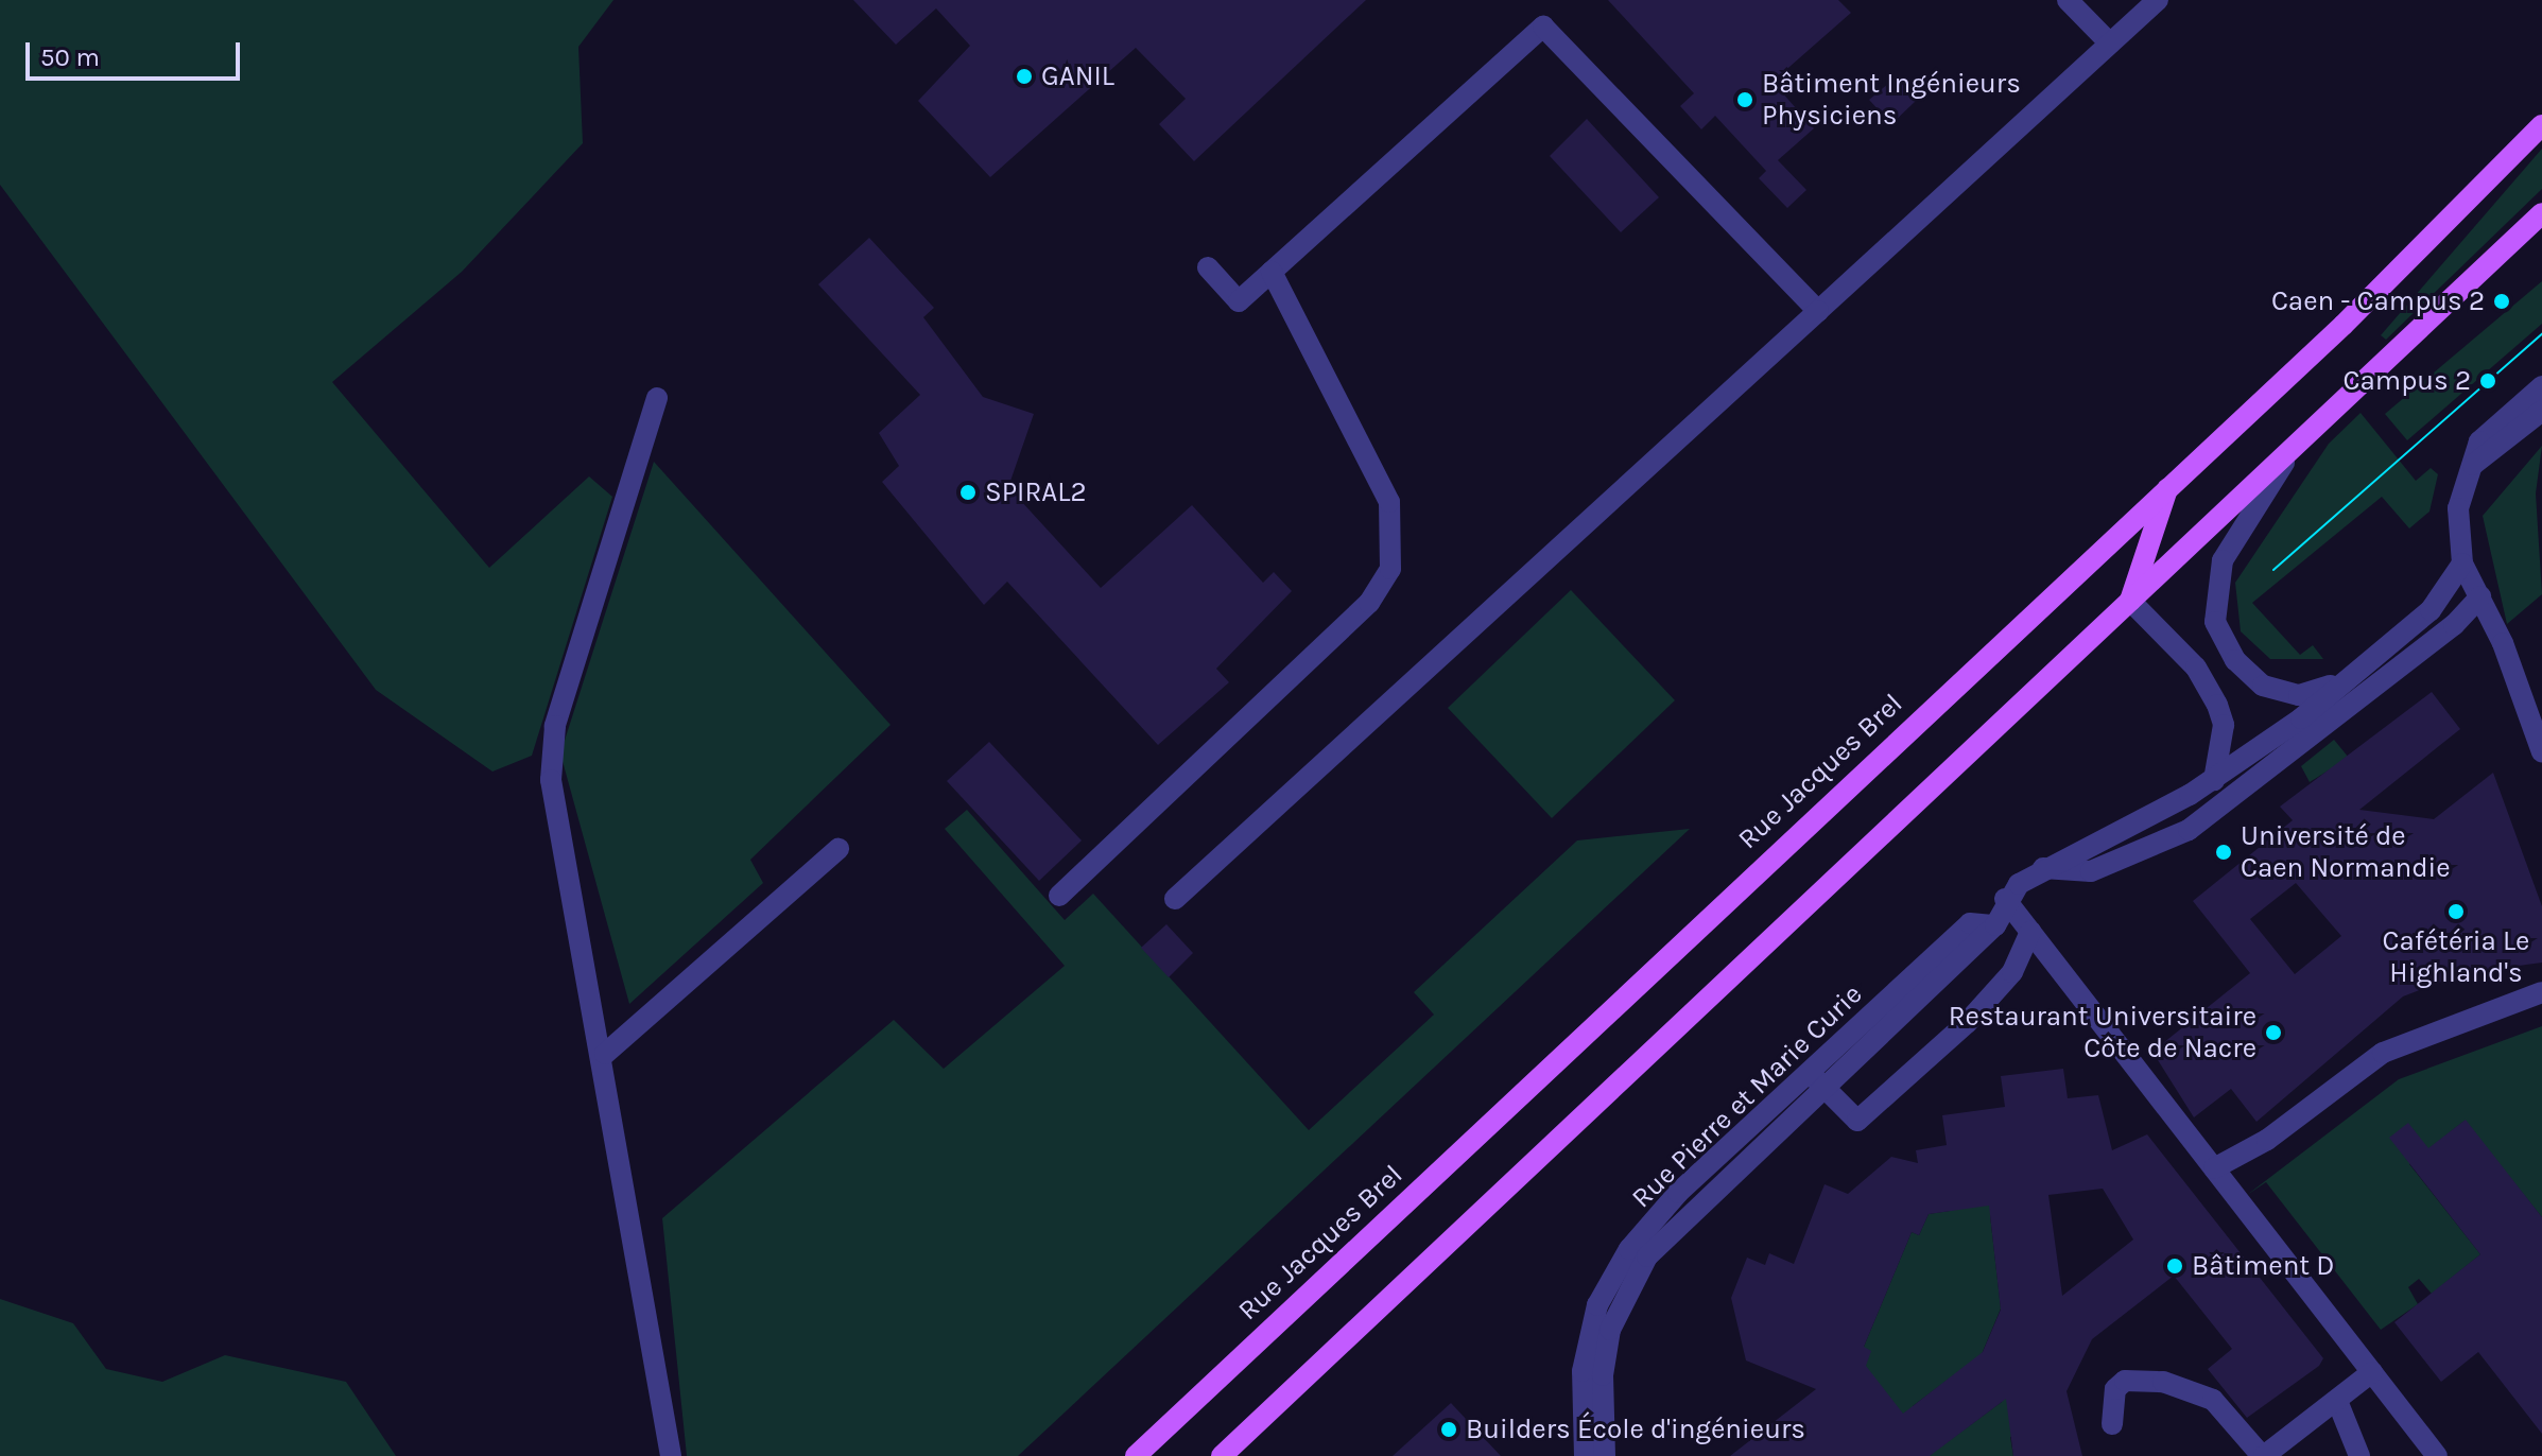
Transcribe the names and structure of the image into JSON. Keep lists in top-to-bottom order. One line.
{"streets":{"main road":["Rue Jacques Brel"],"street":["Rue Pierre et Marie Curie"]},"places":["GANIL","Bâtiment Ingénieurs Physiciens","Caen - Campus 2","Campus 2","SPIRAL2","Université de Caen Normandie","Cafétéria Le Highland's","Restaurant Universitaire Côte de Nacre","Bâtiment D","Builders École d'ingénieurs"],"scale_bar":"50 m"}
